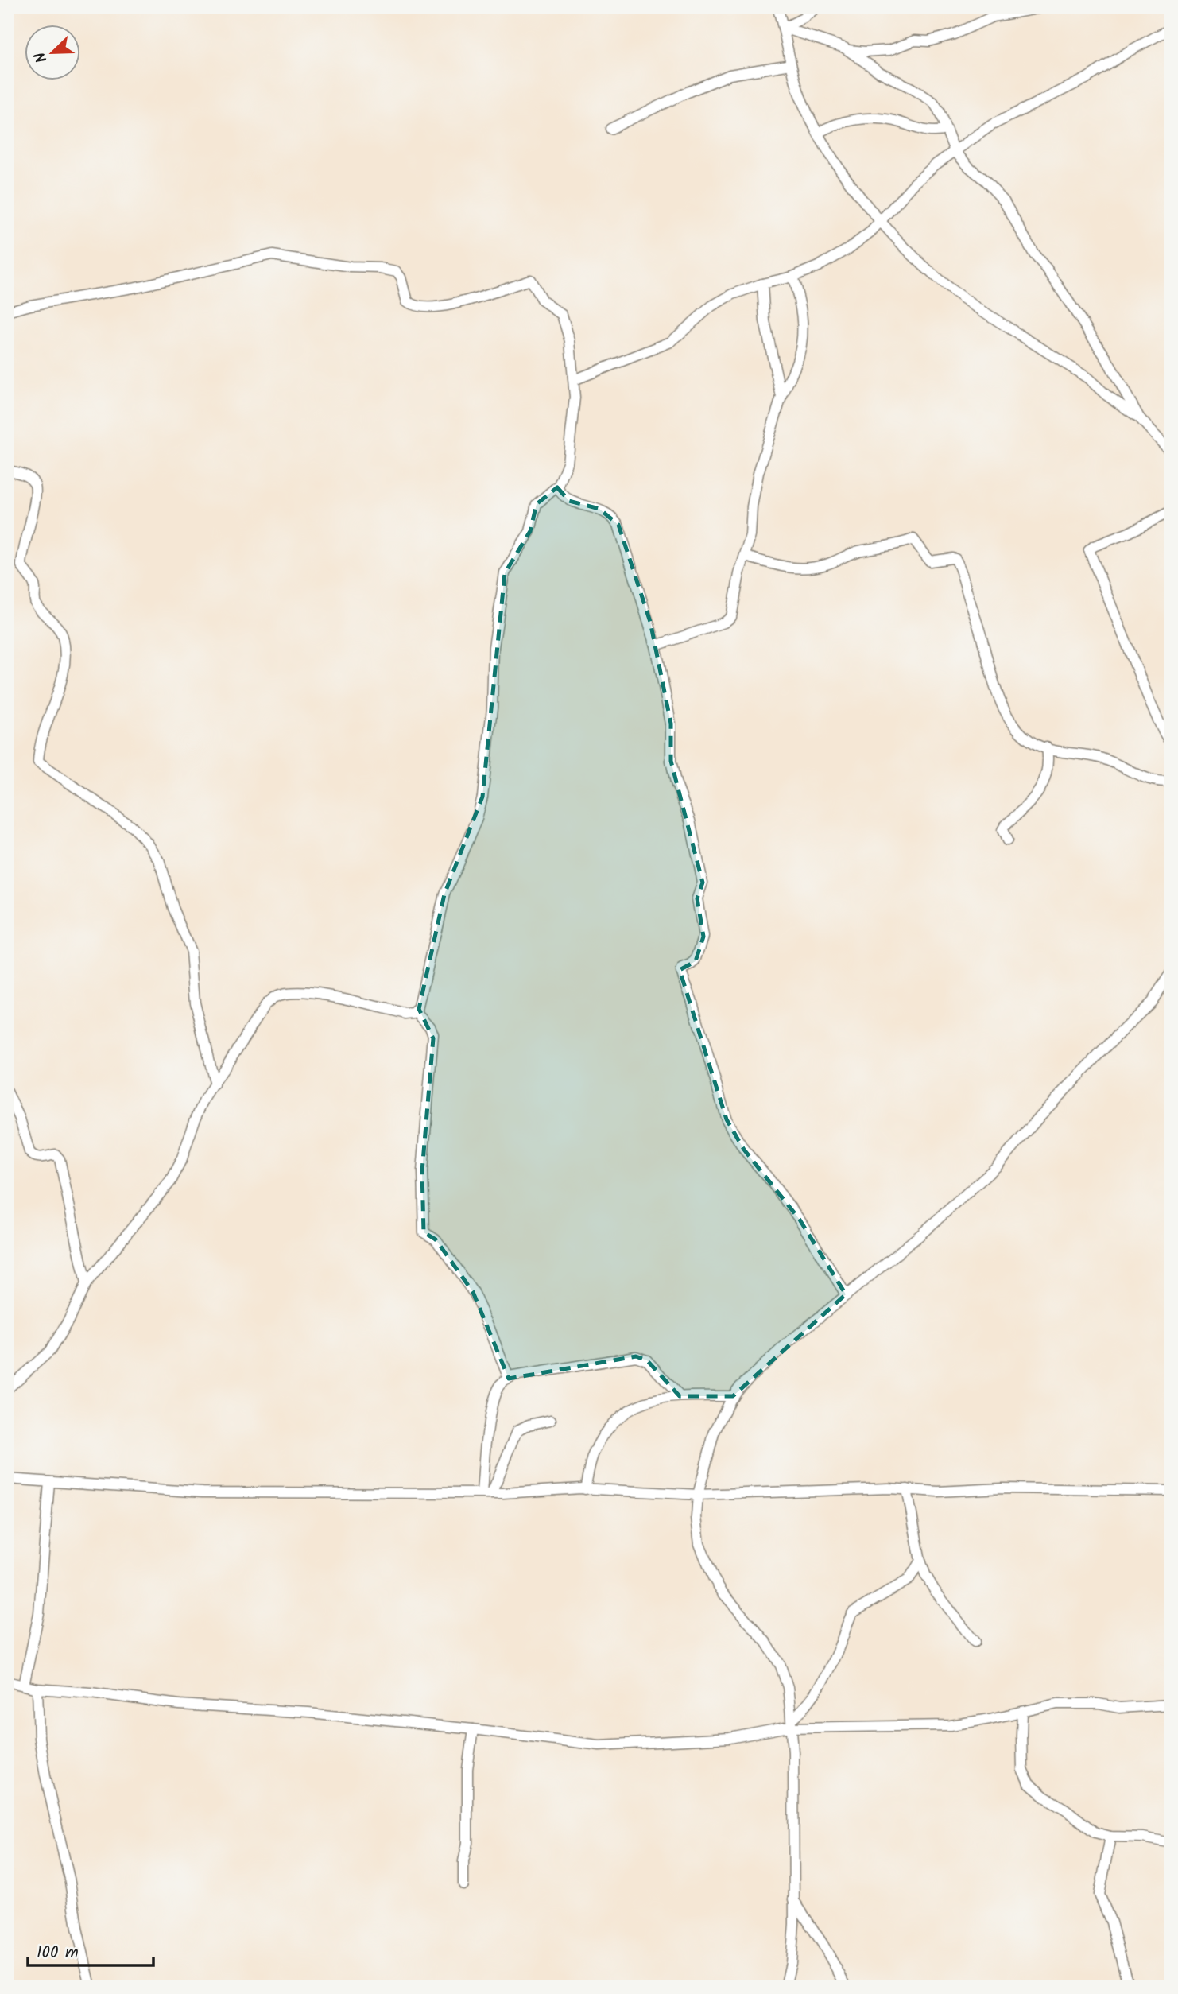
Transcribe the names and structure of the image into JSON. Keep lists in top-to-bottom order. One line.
{"scale_bar":"100 m","north":"bottom left"}
